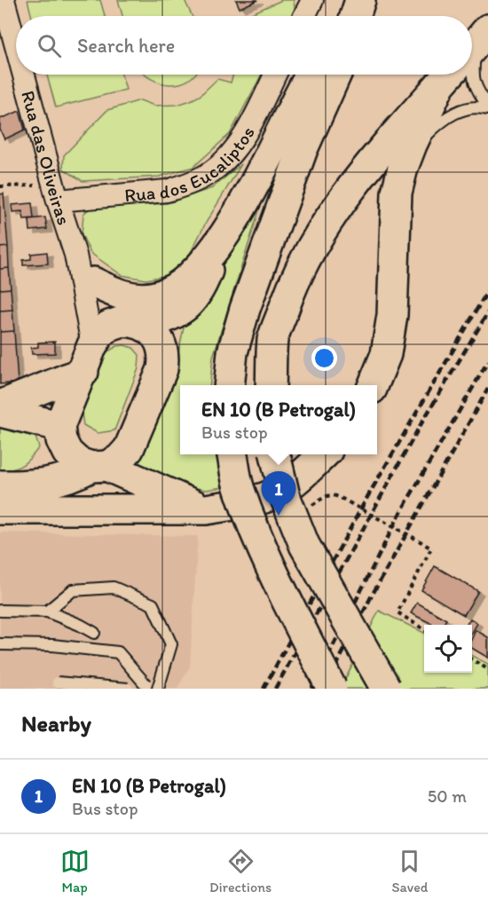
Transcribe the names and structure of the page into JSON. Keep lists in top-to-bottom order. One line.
{"streets":{"street":["Rua dos Eucaliptos","Rua das Oliveiras"]},"crossings":[["Rua dos Eucaliptos","Rua das Oliveiras"]],"page":{"search":"Search here","popup":["EN 10 (B Petrogal)","Bus stop"],"pins":"1","heading":"Nearby","list":[{"mark":"1","name":"EN 10 (B Petrogal)","note":"Bus stop","value":"50 m"}],"nav":["Map","Directions","Saved"]}}
